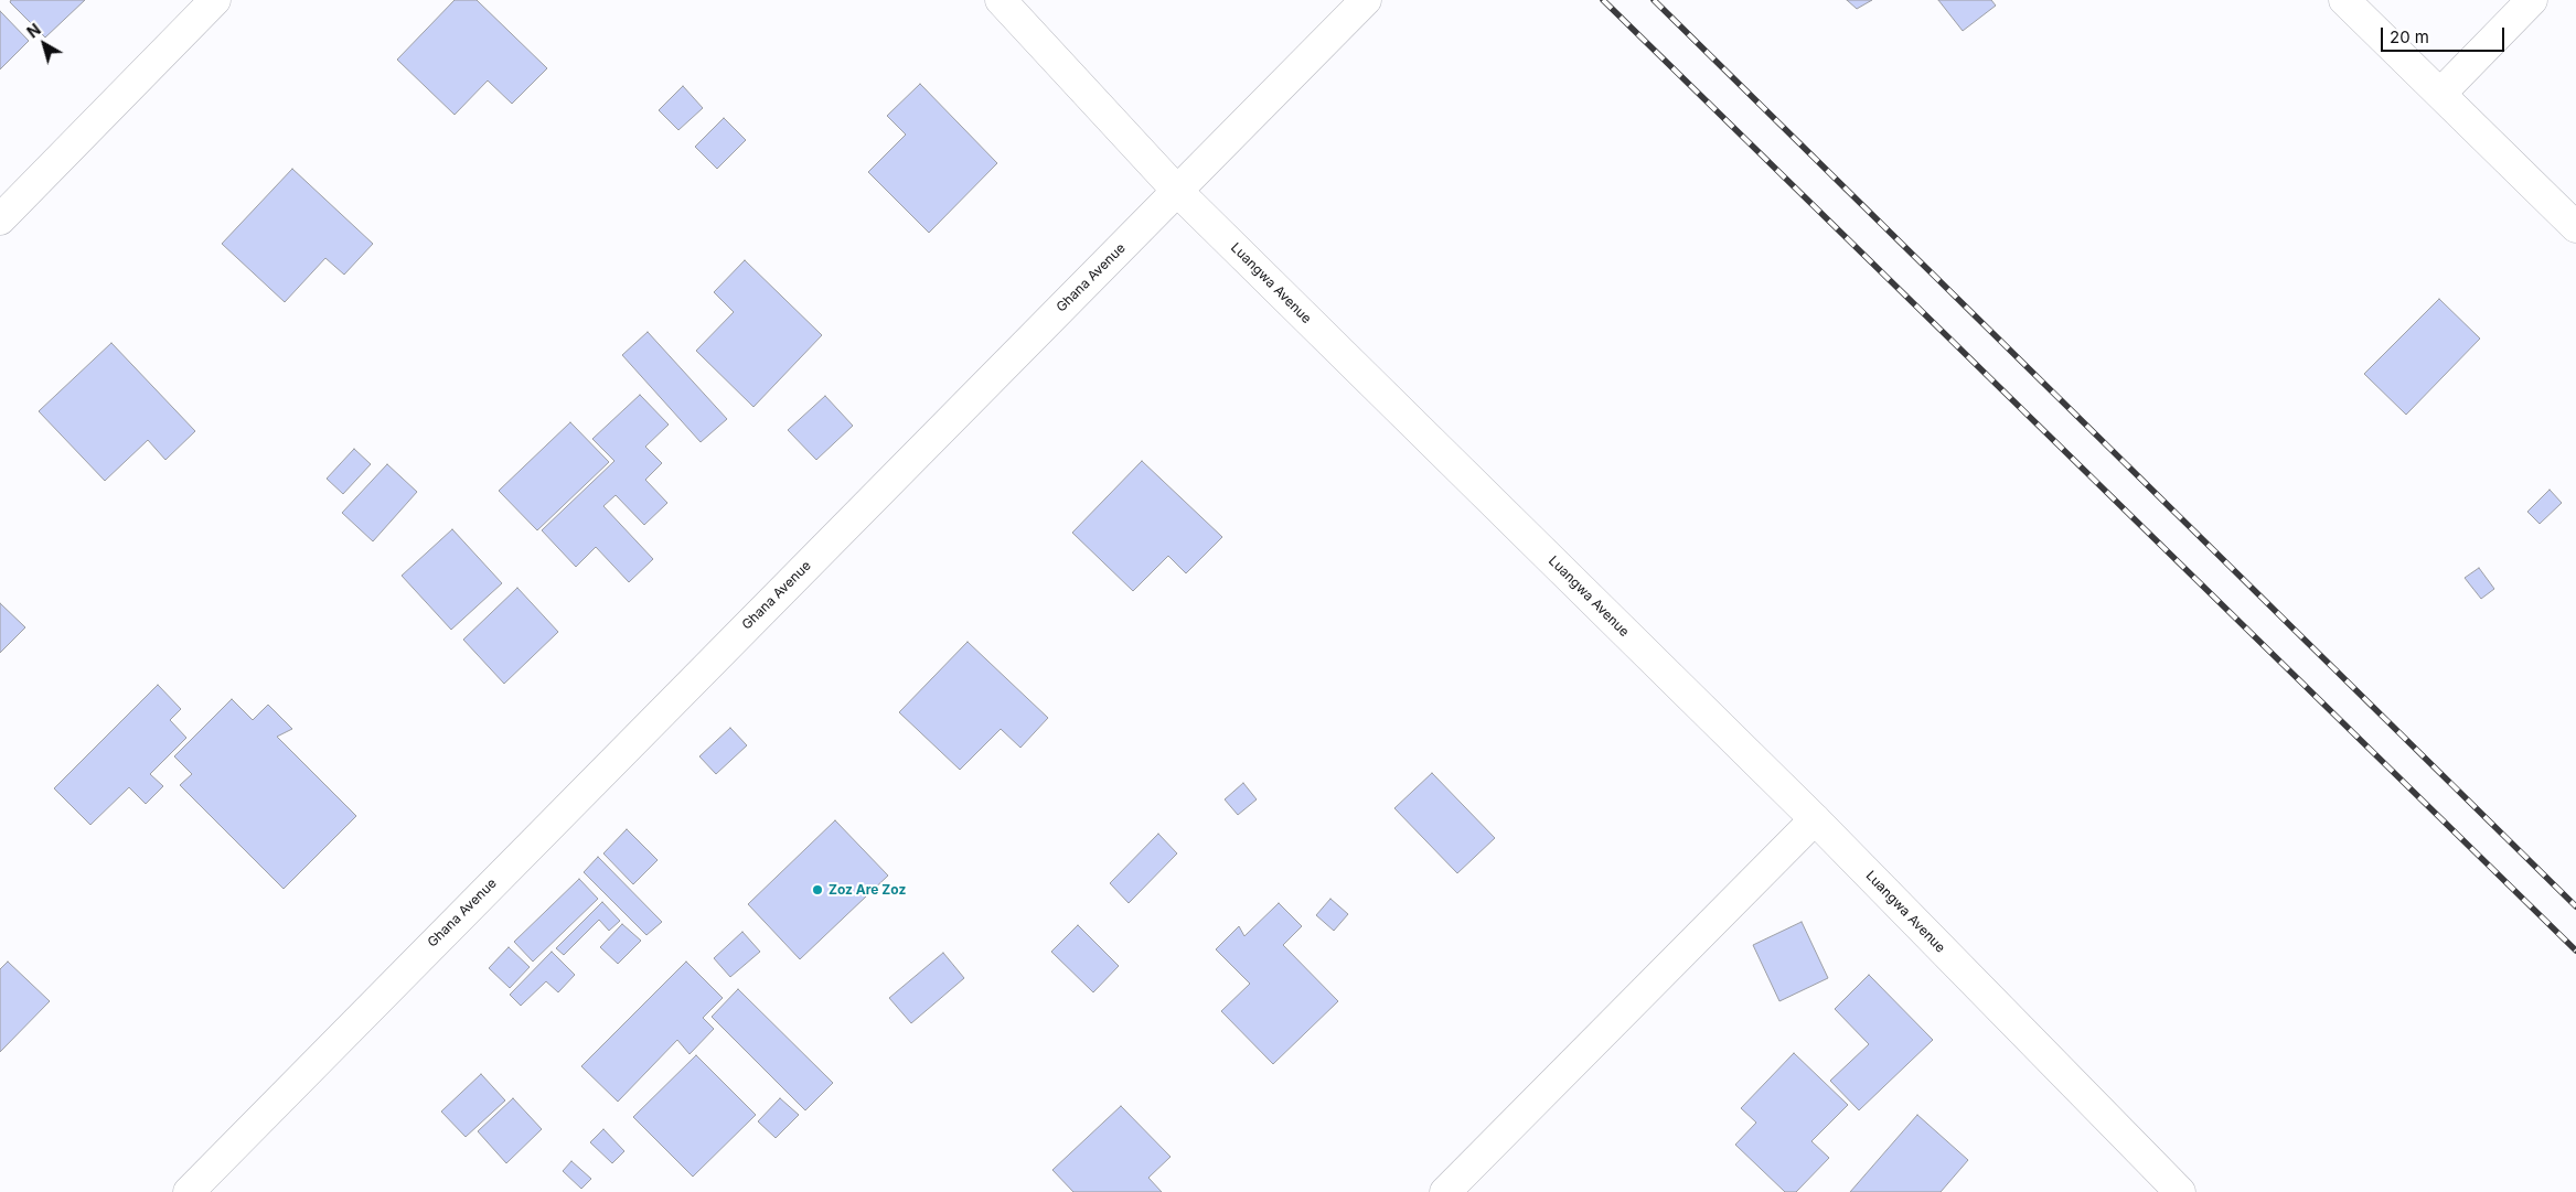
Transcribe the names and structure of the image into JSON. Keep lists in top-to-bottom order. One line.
{"streets":{"street":["Ghana Avenue","Luangwa Avenue"]},"crossings":[["Ghana Avenue","Luangwa Avenue"]],"places":["Zoz Are Zoz"],"scale_bar":"20 m","north":"top left"}
